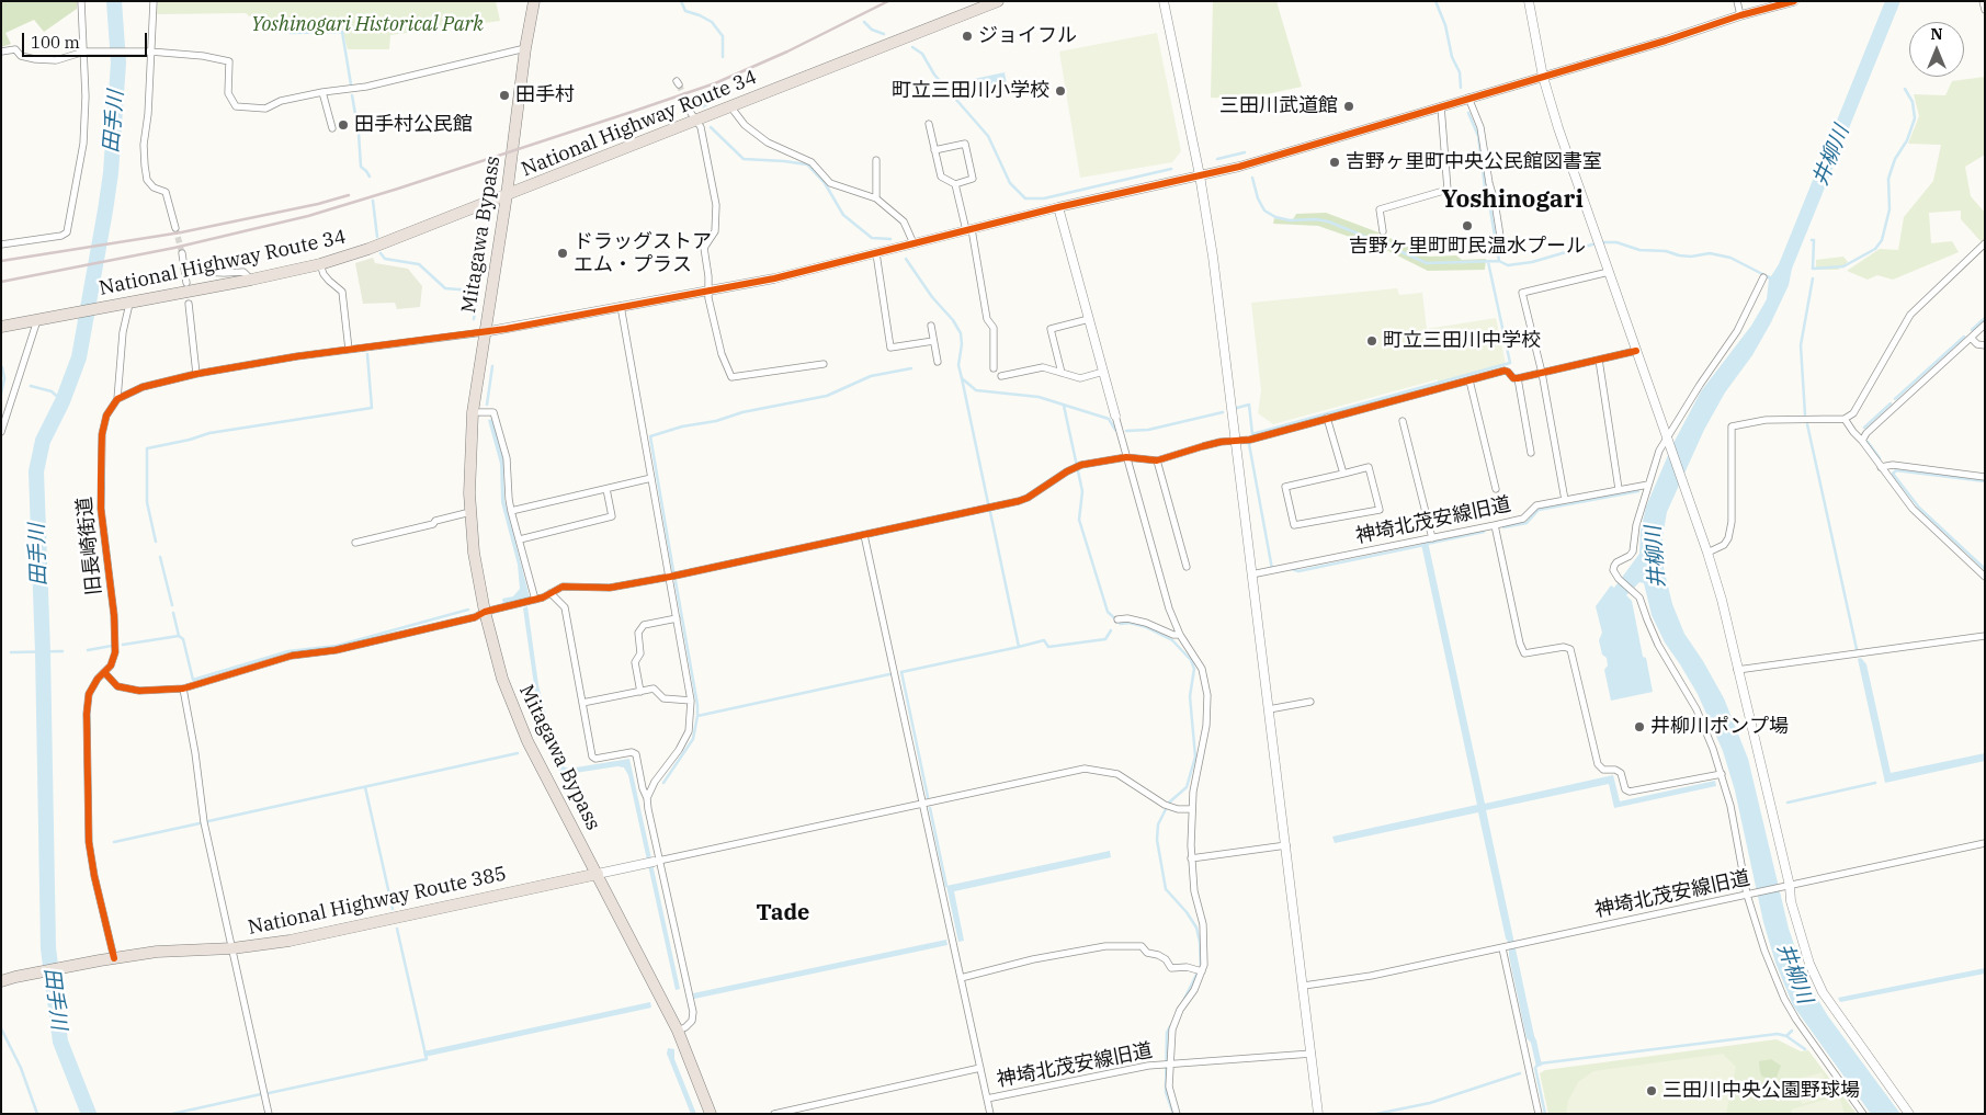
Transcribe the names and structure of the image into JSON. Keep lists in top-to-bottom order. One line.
{"streets":{"highway":["National Highway Route 34","Mitagawa Bypass","National Highway Route 385"],"street":["神埼北茂安線旧道","旧長崎街道"]},"crossings":[["National Highway Route 34","Mitagawa Bypass"],["Mitagawa Bypass","National Highway Route 385"],["旧長崎街道","National Highway Route 385"]],"districts":["Yoshinogari","Tade"],"water":["田手川","井柳川"],"parks":["Yoshinogari Historical Park"],"places":["ジョイフル","町立三田川小学校","田手村","三田川武道館","田手村公民館","吉野ヶ里町中央公民館図書室","吉野ヶ里町町民温水プール","ドラッグストア エム・プラス","町立三田川中学校","井柳川ポンプ場","三田川中央公園野球場"],"scale_bar":"100 m","north":"top"}
